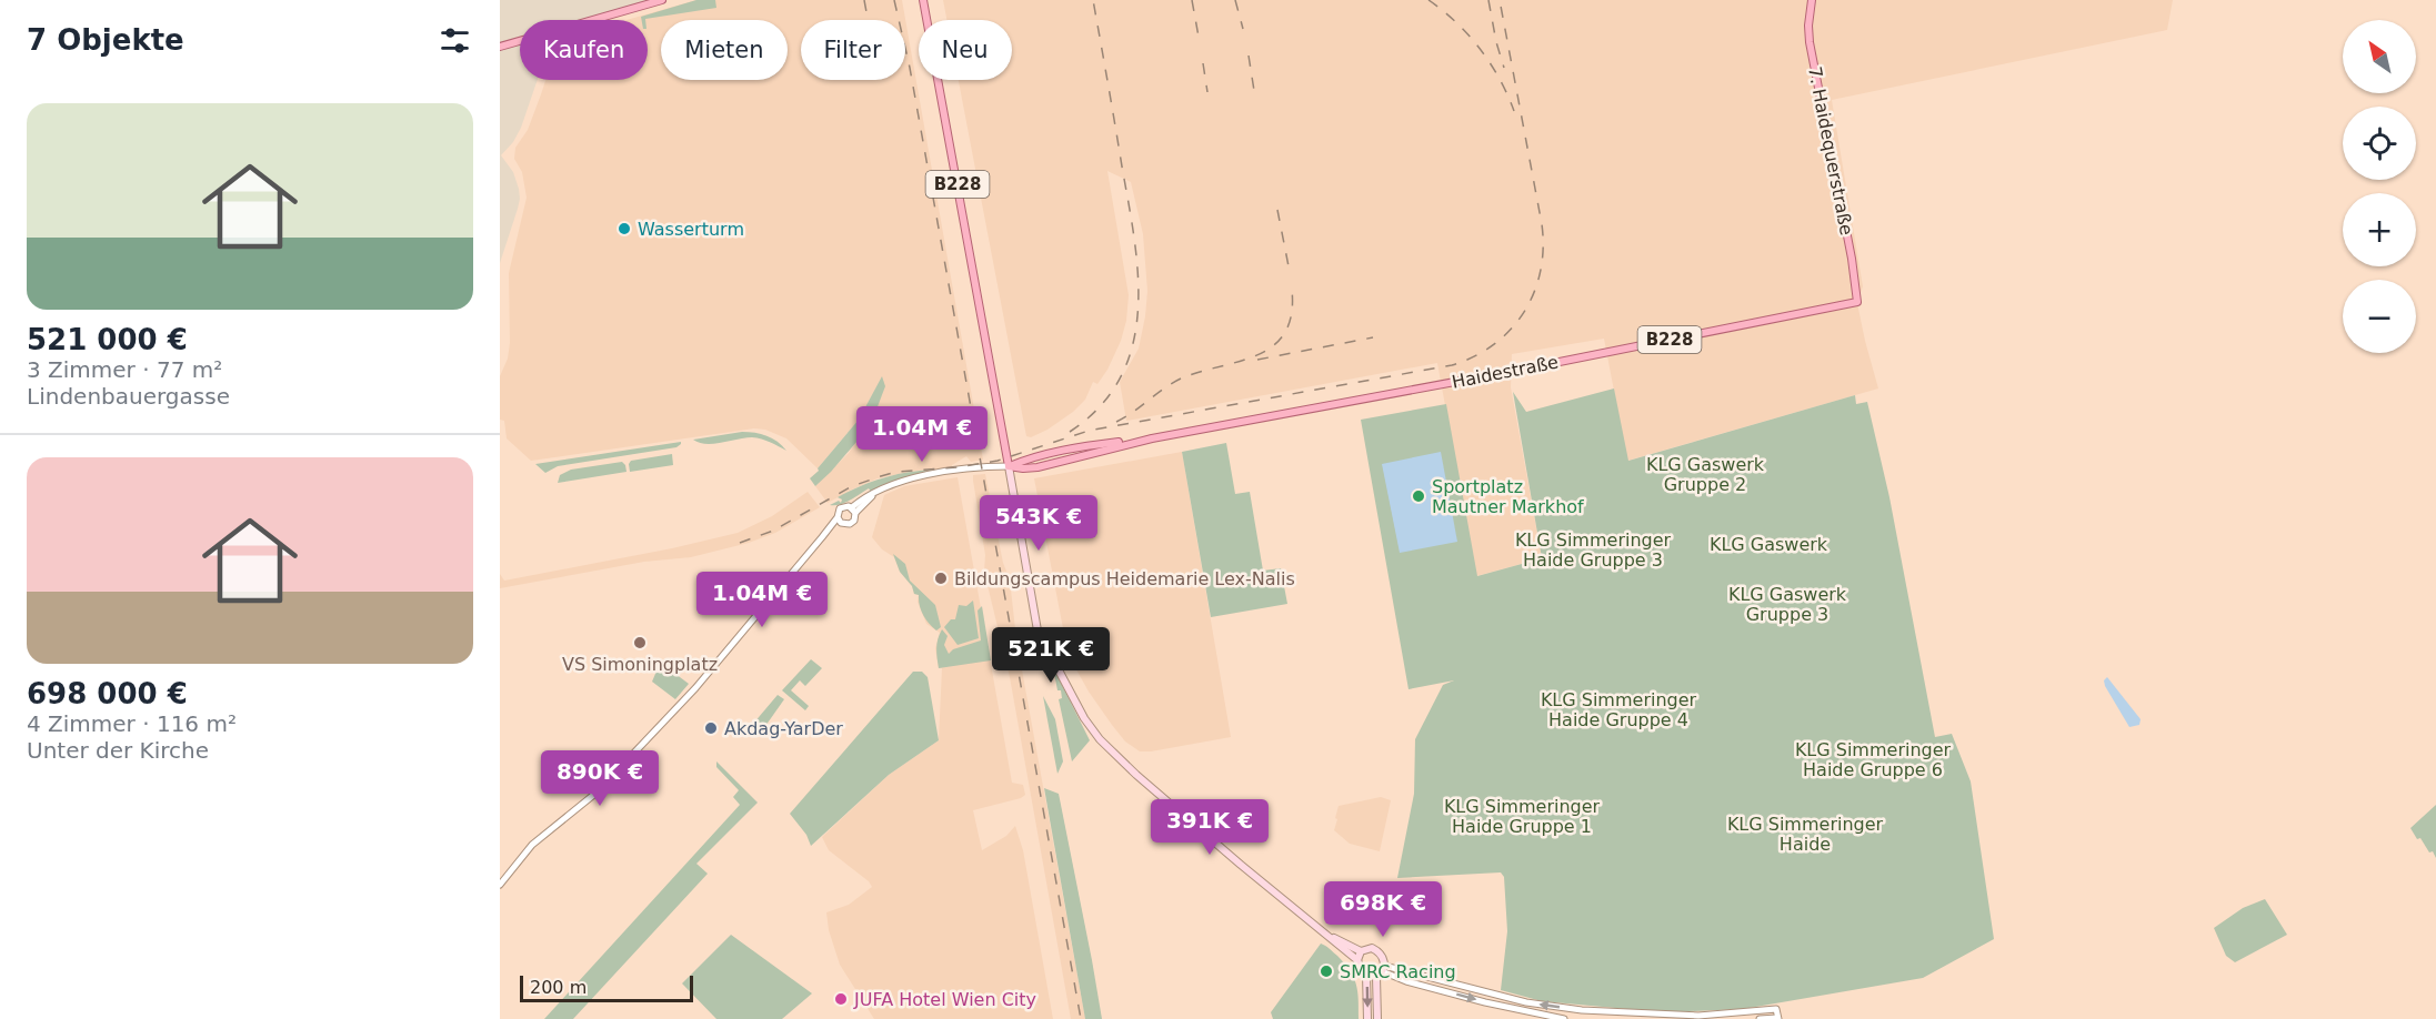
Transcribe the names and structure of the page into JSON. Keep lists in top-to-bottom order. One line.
{"streets":{"main road":["7. Haidequerstraße","B228","Haidestraße"]},"crossings":[["7. Haidequerstraße","Haidestraße"],["B228","Haidestraße"]],"parks":["KLG Gaswerk Gruppe 2","KLG Simmeringer Haide Gruppe 3","KLG Gaswerk","KLG Gaswerk Gruppe 3","KLG Simmeringer Haide Gruppe 4","KLG Simmeringer Haide Gruppe 6","KLG Simmeringer Haide Gruppe 1","KLG Simmeringer Haide"],"places":["Wasserturm","Sportplatz Mautner Markhof","Bildungscampus Heidemarie Lex-Nalis","VS Simoningplatz","Akdag-YarDer","SMRC Racing","JUFA Hotel Wien City"],"scale_bar":"200 m","north":"top left","page":{"heading":"7 Objekte","map_buttons":["+","−"],"chip":["Kaufen","Mieten","Filter","Neu"],"list":[{"name":"521 000 €","note":"3 Zimmer · 77 m² · Lindenbauergasse"},{"name":"698 000 €","note":"4 Zimmer · 116 m² · Unter der Kirche"}],"price":["1.04M €","543K €","1.04M €","521K €","890K €","391K €","698K €"],"scale":"200 m"}}
